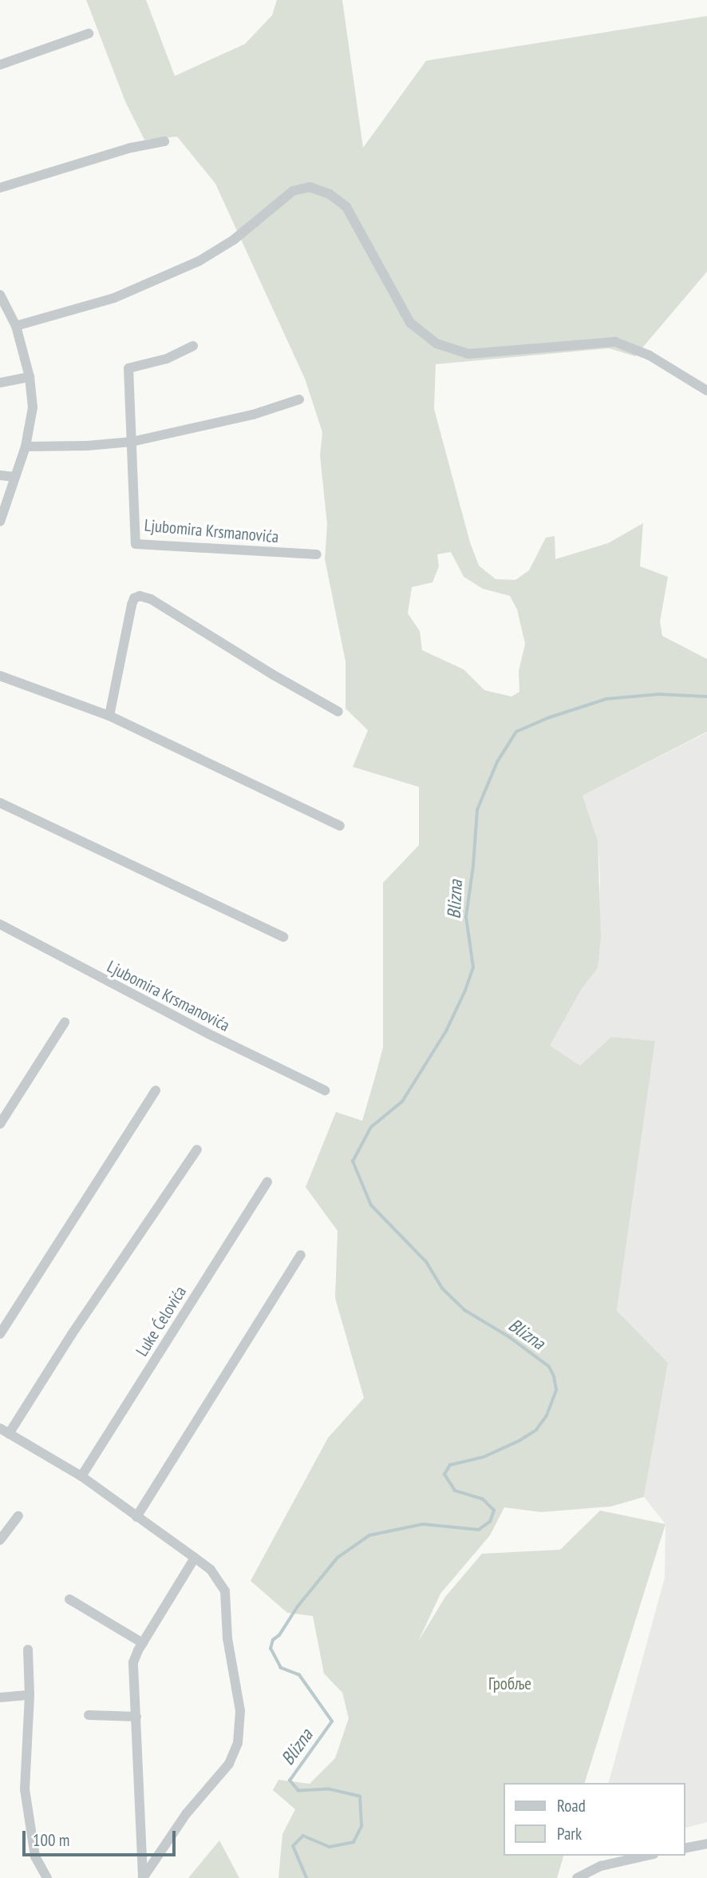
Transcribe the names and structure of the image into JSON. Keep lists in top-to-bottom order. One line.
{"streets":{"street":["Ljubomira Krsmanovića","Luke Ćelovića"]},"water":["Blizna"],"parks":["Гробље"],"legend":["Road","Park"],"scale_bar":"100 m"}
